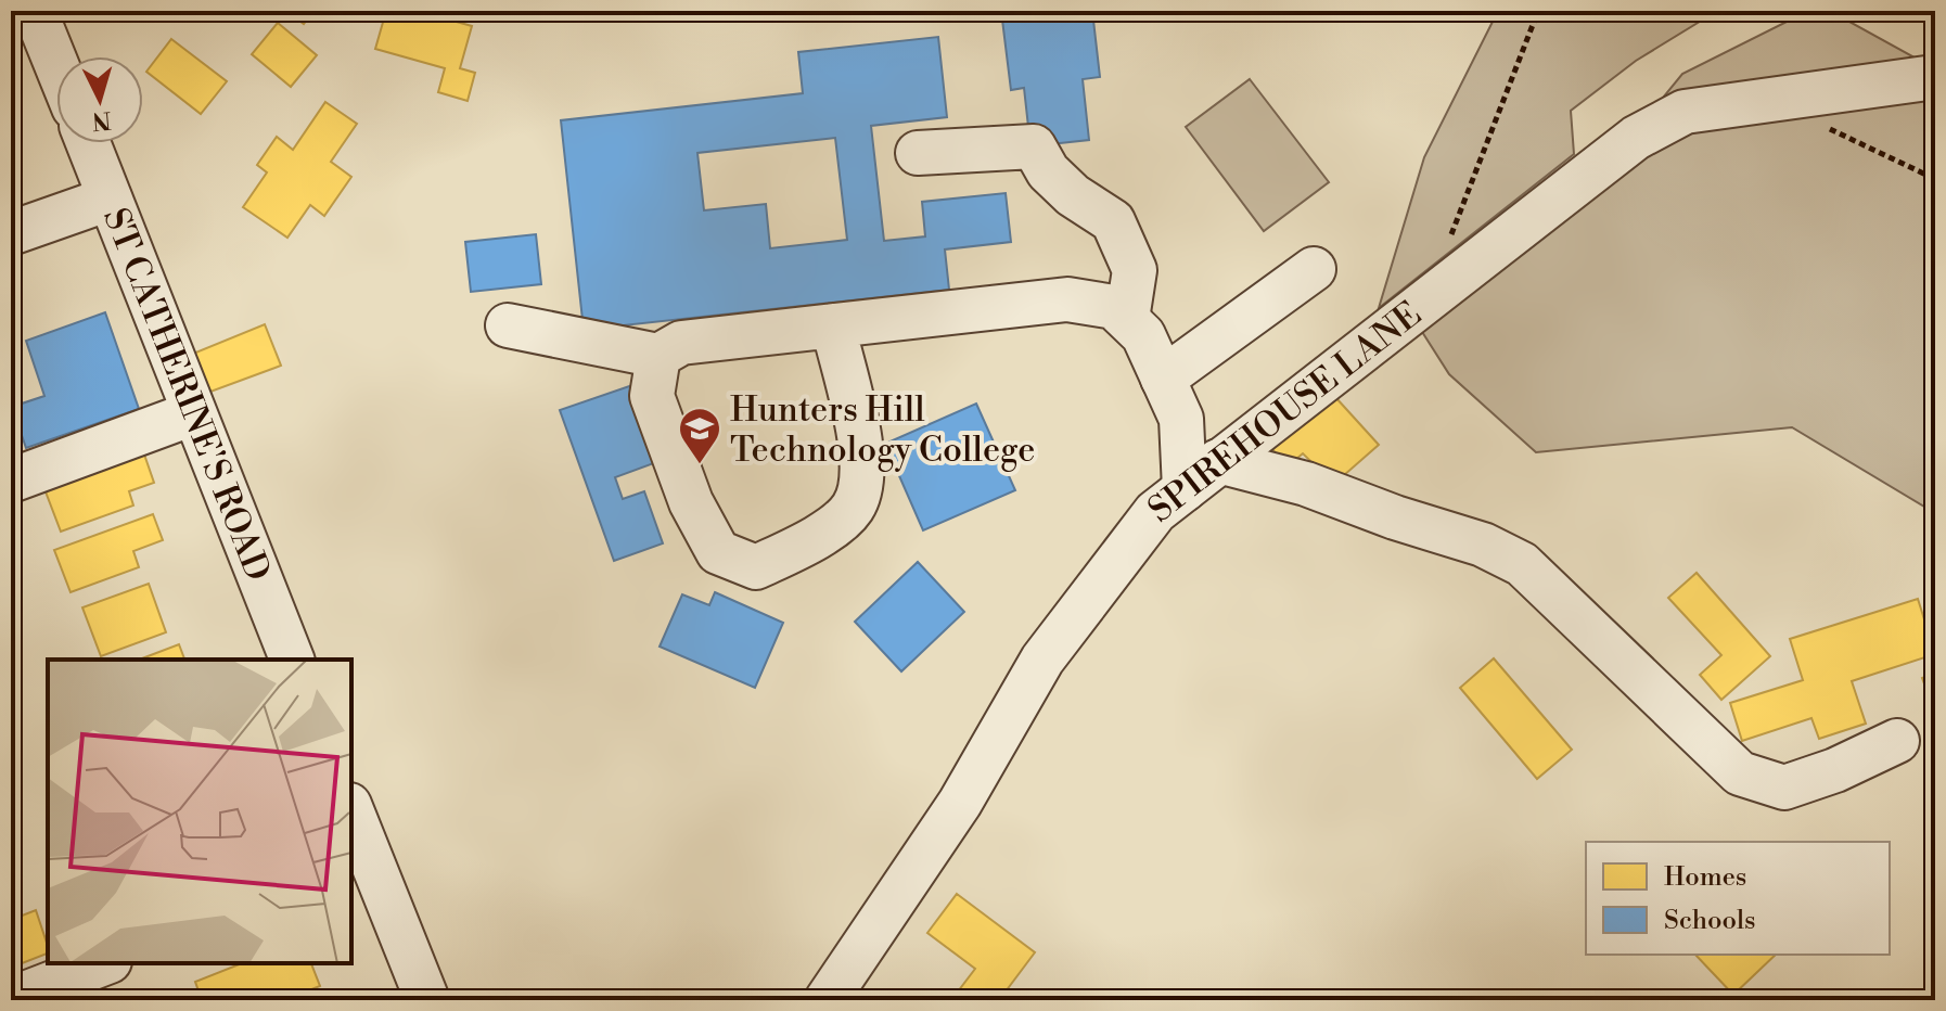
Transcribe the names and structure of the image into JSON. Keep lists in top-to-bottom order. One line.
{"streets":{"street":["ST CATHERINE'S ROAD","SPIREHOUSE LANE"]},"places":{"school or university":["Hunters Hill Technology College"]},"legend":["Homes","Schools"],"north":"bottom"}
